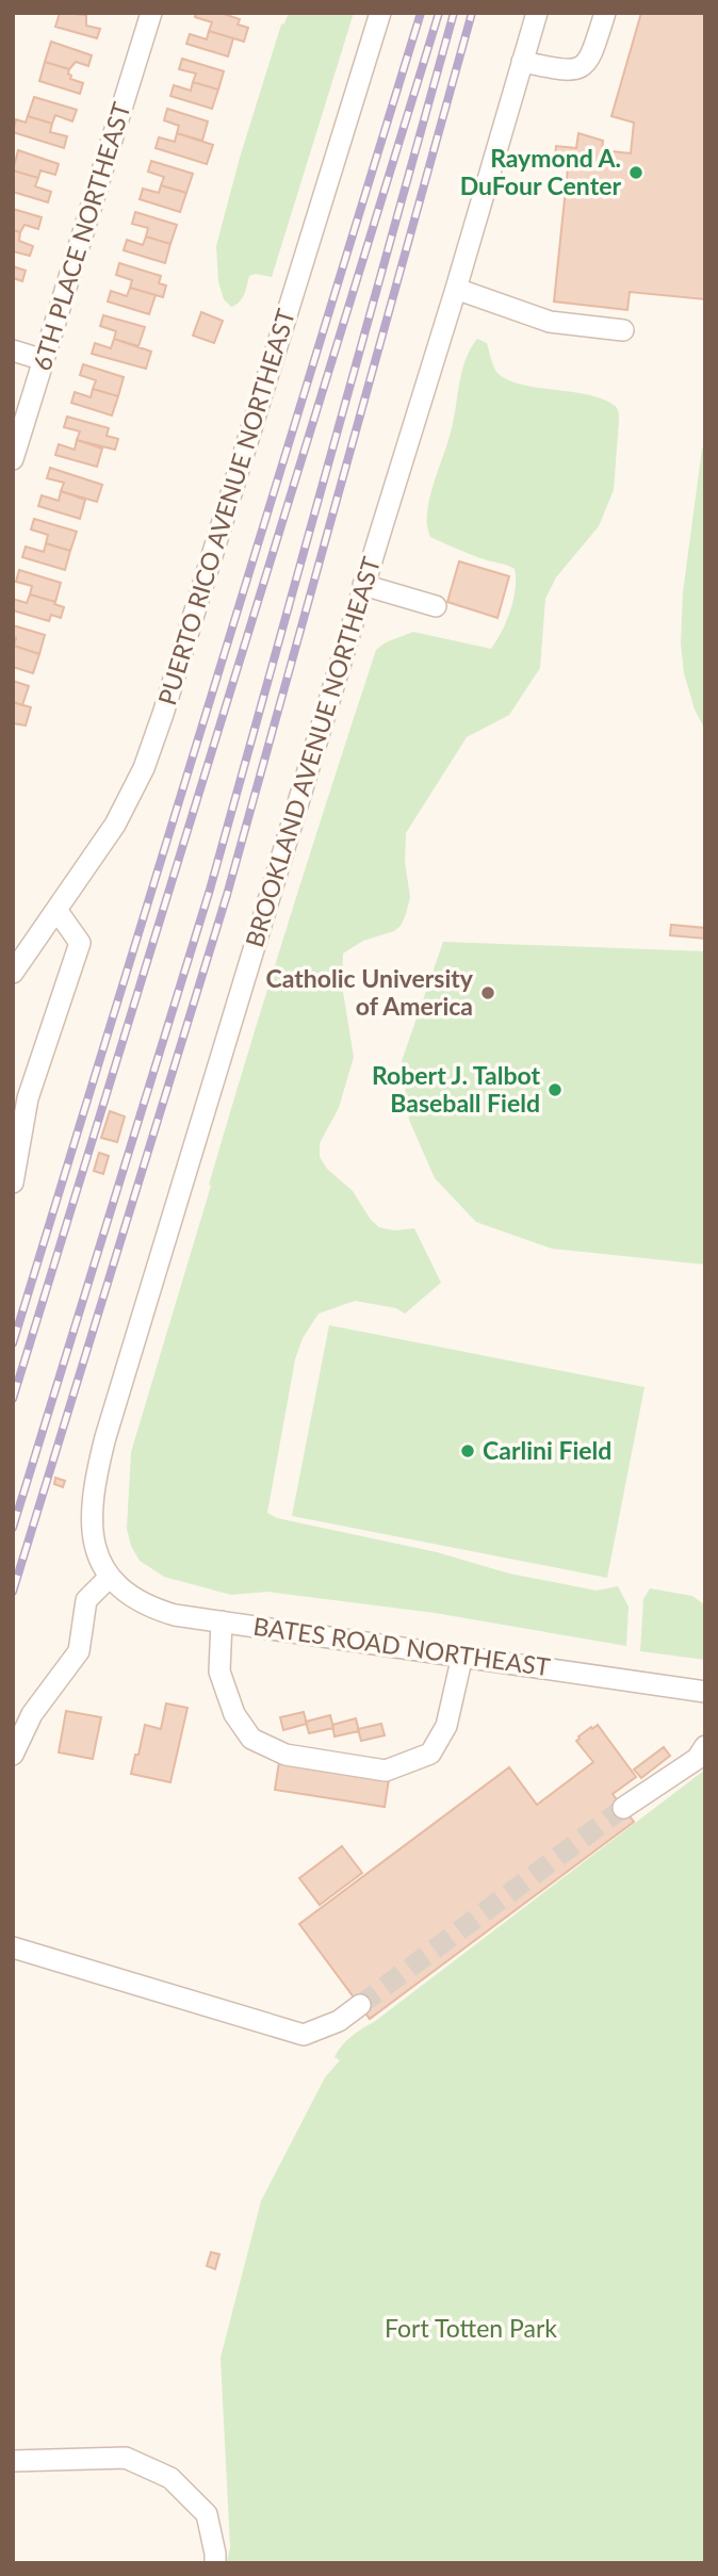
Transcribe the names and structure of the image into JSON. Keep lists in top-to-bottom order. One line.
{"streets":{"street":["6TH PLACE NORTHEAST","PUERTO RICO AVENUE NORTHEAST","BROOKLAND AVENUE NORTHEAST","BATES ROAD NORTHEAST"]},"crossings":[["BROOKLAND AVENUE NORTHEAST","BATES ROAD NORTHEAST"]],"parks":["Fort Totten Park"],"places":["Raymond A. DuFour Center","Catholic University of America","Robert J. Talbot Baseball Field","Carlini Field"]}
